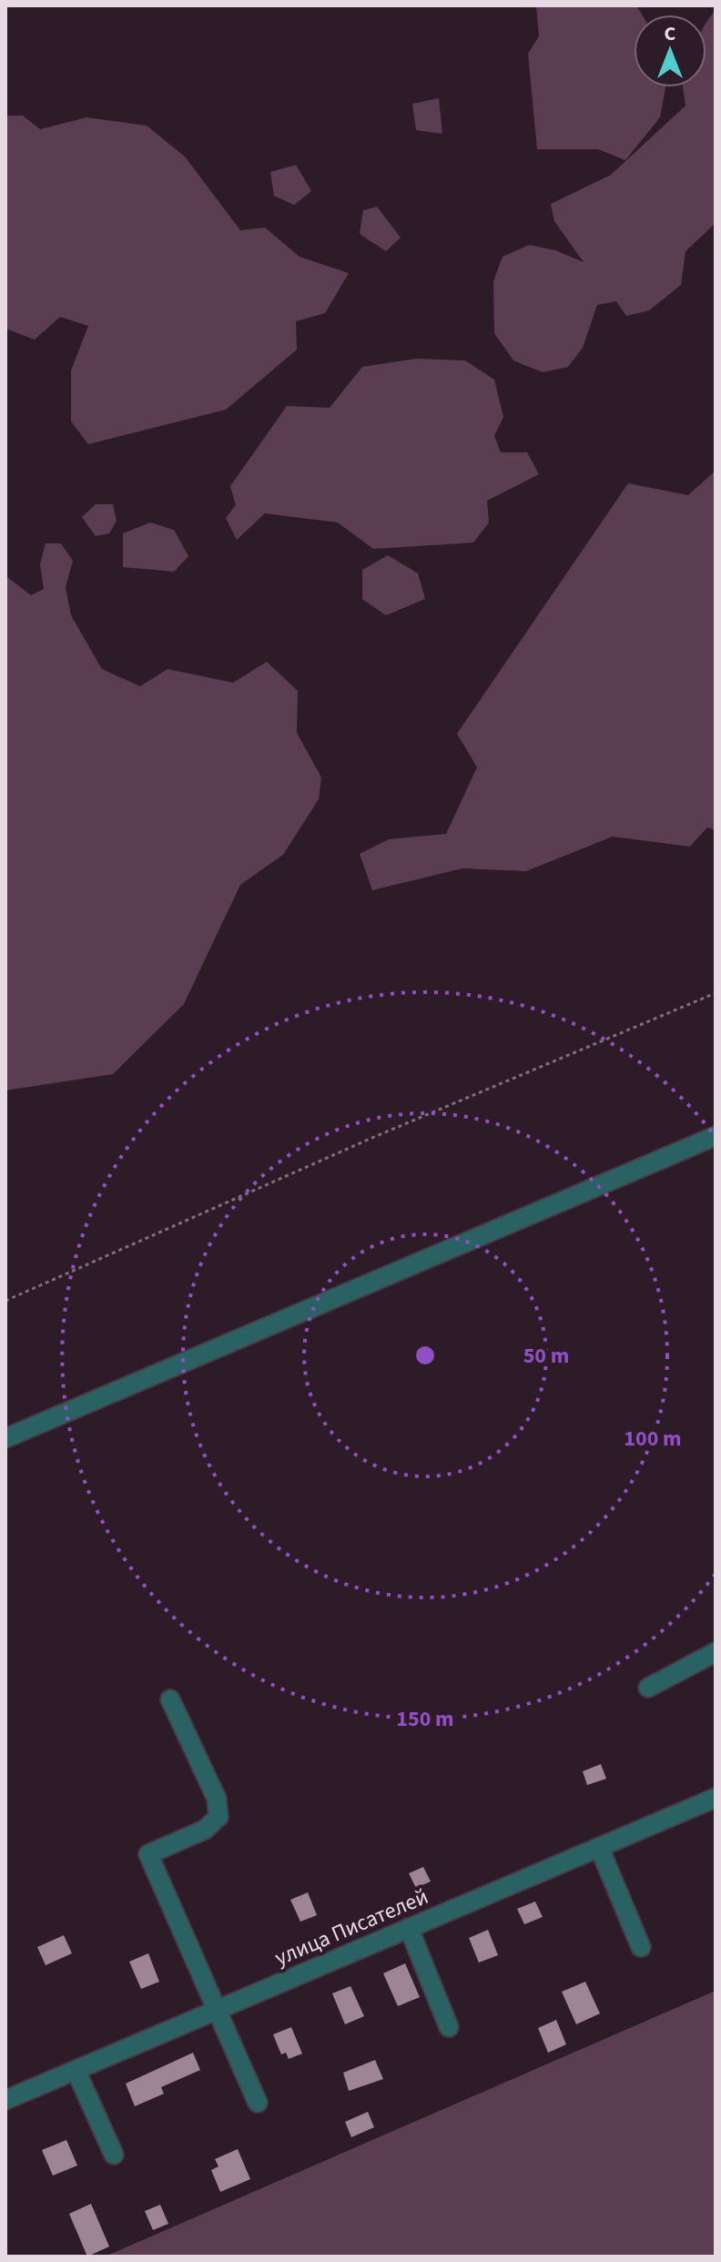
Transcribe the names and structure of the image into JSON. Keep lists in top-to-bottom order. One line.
{"streets":{"street":["улица Писателей"]},"north":"top","rings":["50 m","100 m","150 m"]}
